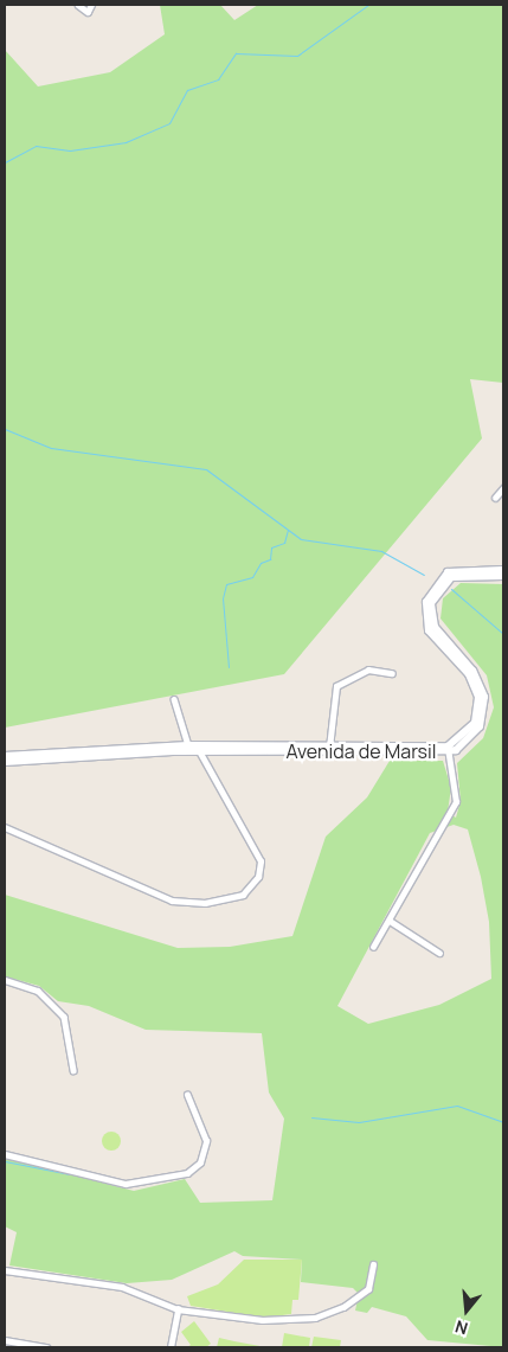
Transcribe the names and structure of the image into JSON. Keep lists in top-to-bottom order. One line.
{"streets":{"street":["Avenida de Marsil"]},"north":"bottom"}
